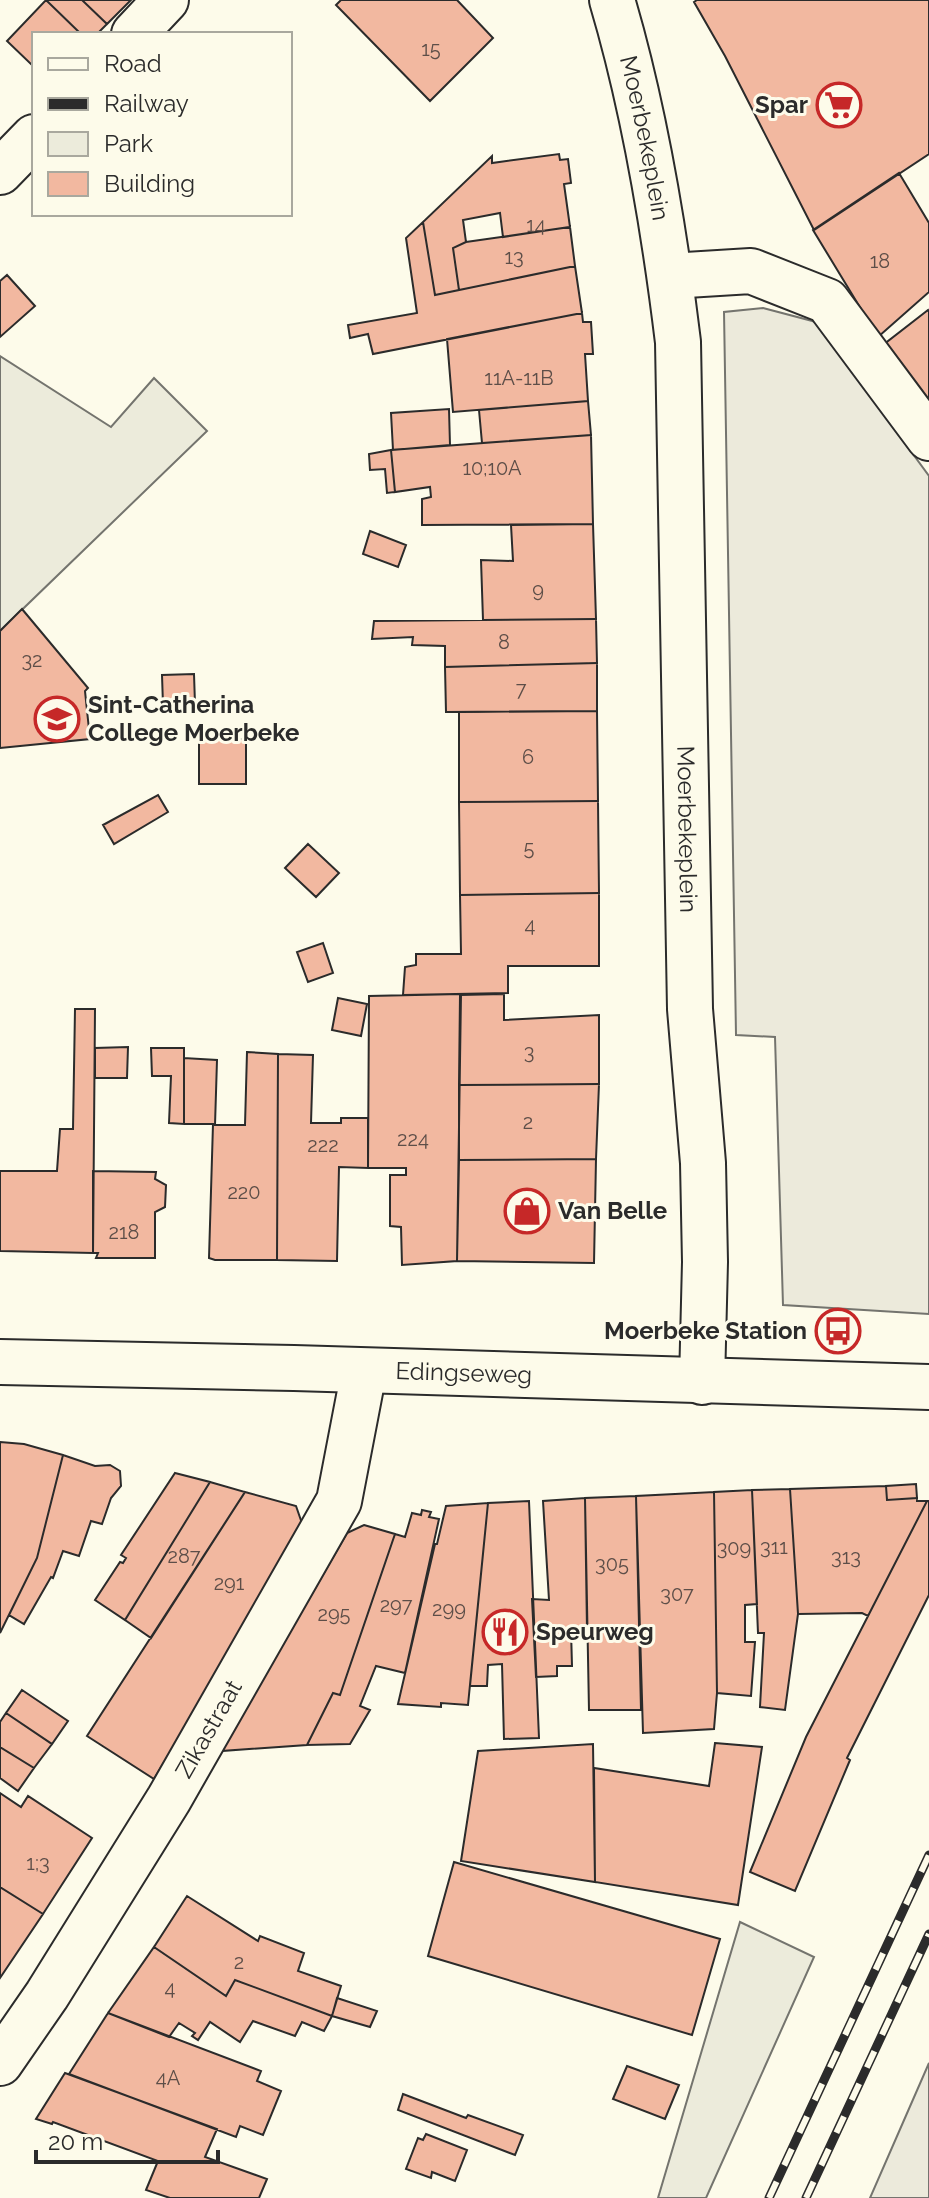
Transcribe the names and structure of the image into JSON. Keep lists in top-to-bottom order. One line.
{"streets":{"main road":["Moerbekeplein","Edingseweg","Zikastraat"]},"crossings":[["Moerbekeplein","Edingseweg"],["Edingseweg","Zikastraat"]],"places":{"supermarket":["Spar"],"school or university":["Sint-Catherina College Moerbeke"],"shop":["Van Belle"],"bus stop":["Moerbeke Station"],"restaurant":["Speurweg"]},"house_numbers":["15","14","13","18","11A-11B","10;10A","9","8","32","7","6","5","4","3","2","224","222","220","218","311","309","287","313","305","291","307","297","299","295","1;3","2","4","4A"],"legend":["Road","Railway","Park","Building"],"scale_bar":"20 m"}
